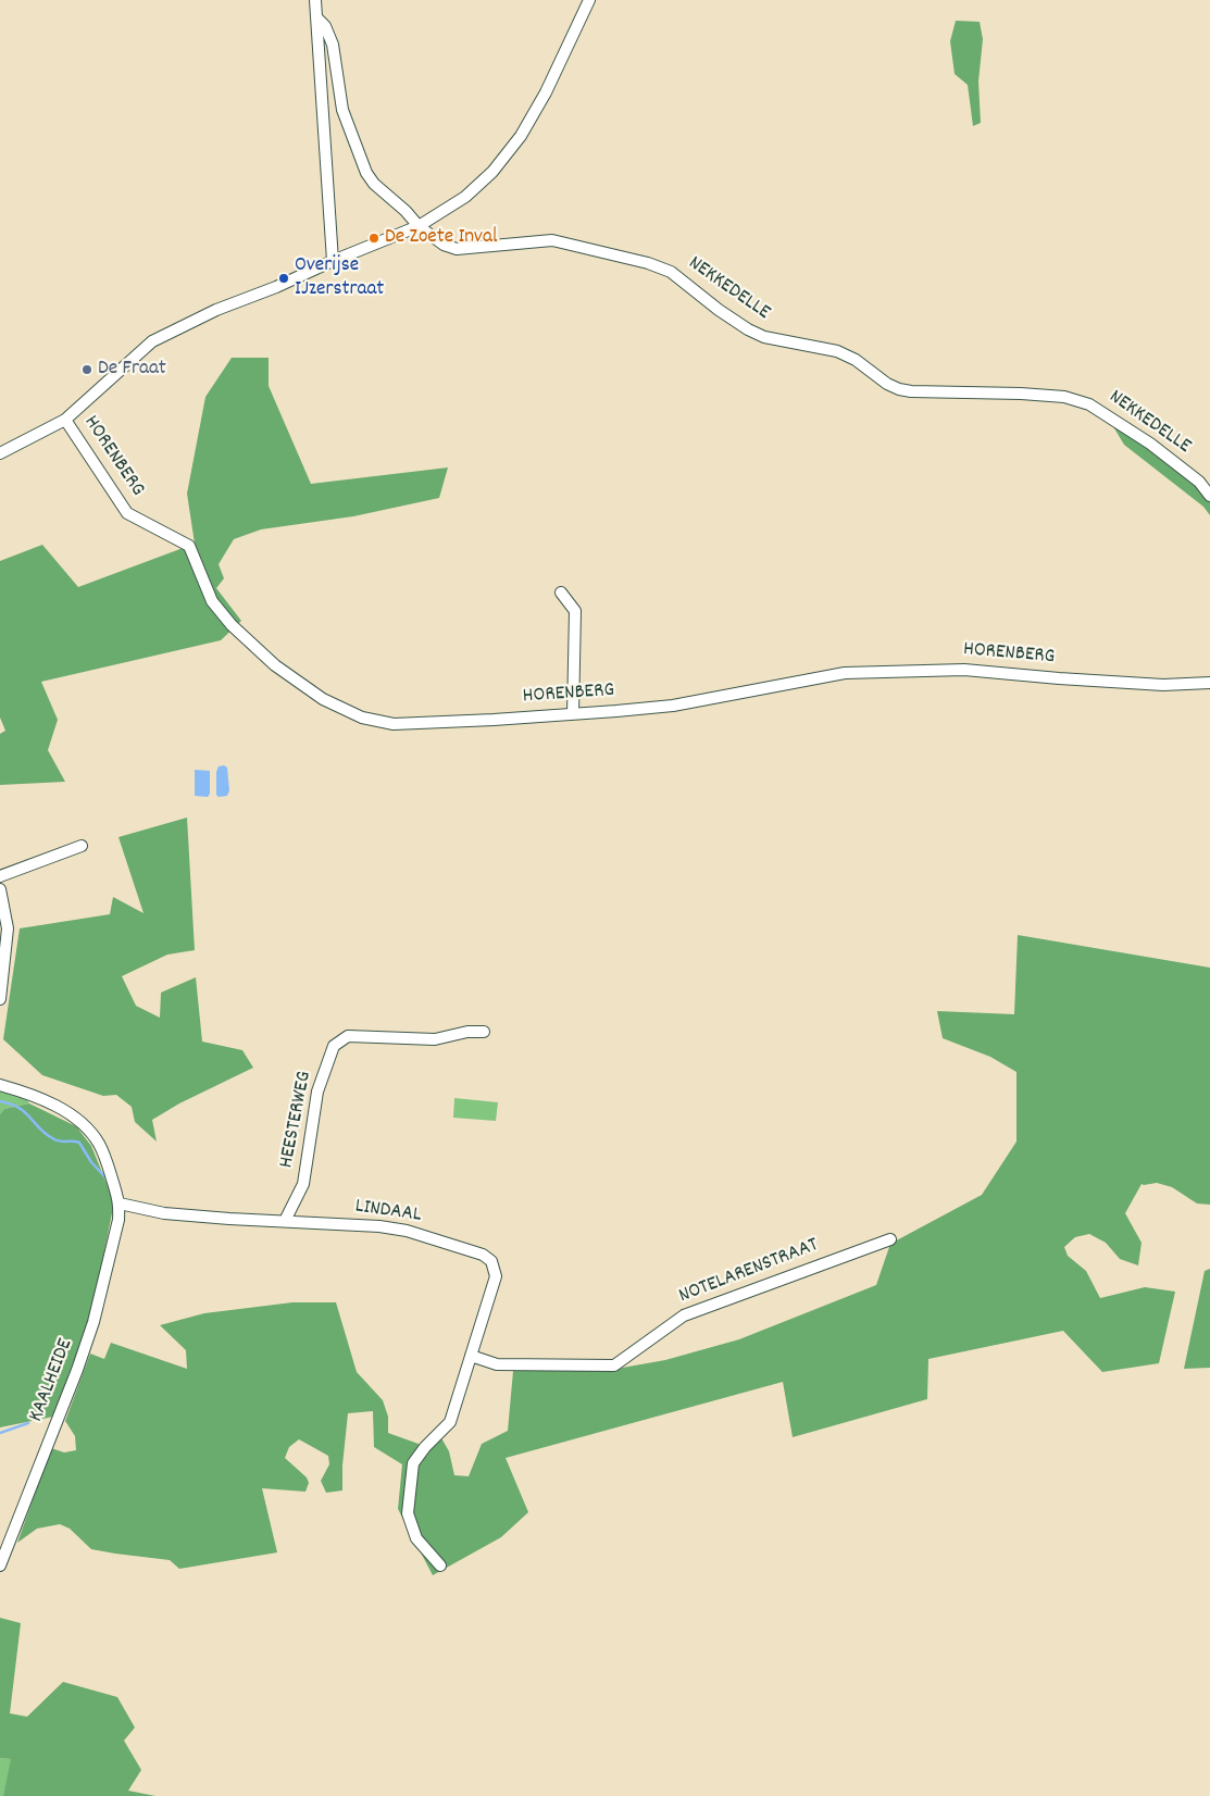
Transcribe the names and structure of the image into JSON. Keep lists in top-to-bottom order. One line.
{"streets":{"street":["NEKKEDELLE","HORENBERG","HEESTERWEG","LINDAAL","NOTELARENSTRAAT","KAALHEIDE"]},"crossings":[["HEESTERWEG","LINDAAL"],["LINDAAL","NOTELARENSTRAAT"],["LINDAAL","KAALHEIDE"]],"places":["De Zoete Inval","Overijse IJzerstraat","De Fraat"]}
